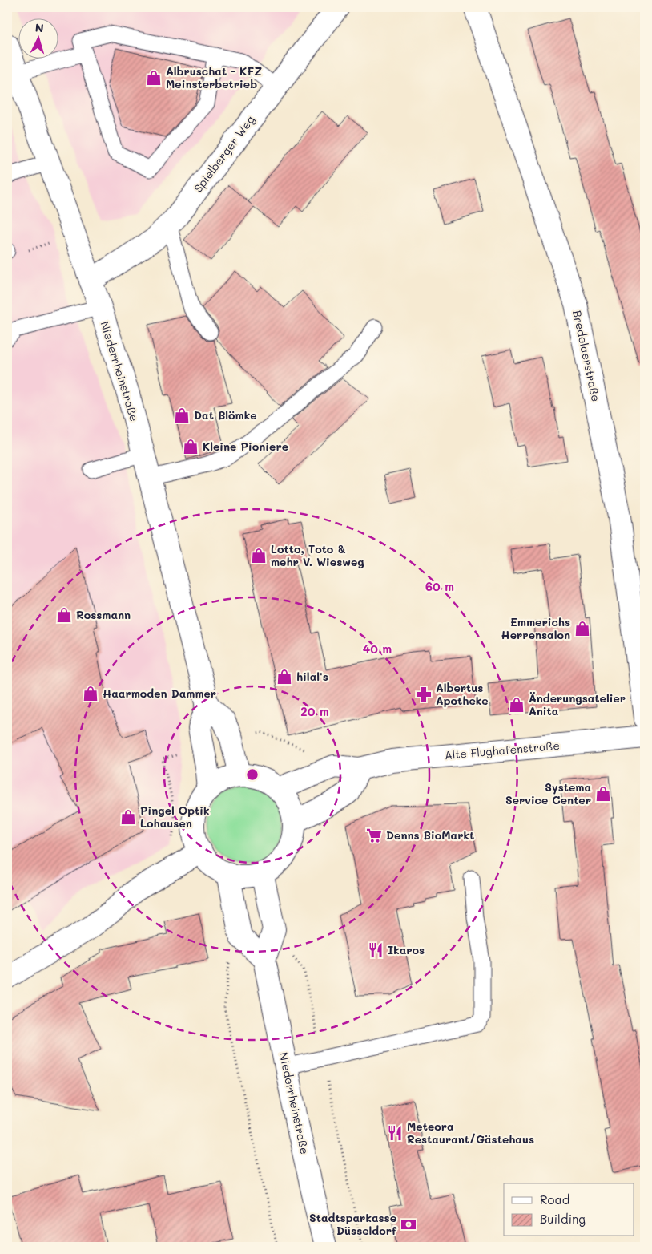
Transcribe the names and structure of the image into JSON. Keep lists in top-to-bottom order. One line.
{"streets":{"street":["Spielberger Weg","Bredelaerstraße","Niederrheinstraße","Alte Flughafenstraße"]},"crossings":[["Spielberger Weg","Niederrheinstraße"],["Niederrheinstraße","Alte Flughafenstraße"]],"places":{"shop":["Albruschat - KFZ Meinsterbetrieb","Dat Blömke","Kleine Pioniere","Lotto, Toto & mehr V. Wiesweg","Rossmann","Emmerichs Herrensalon","hilal's","Haarmoden Dammer","Änderungsatelier Anita","Systema Service Center","Pingel Optik Lohausen"],"pharmacy":["Albertus Apotheke"],"supermarket":["Denns BioMarkt"],"restaurant":["Ikaros","Meteora Restaurant/Gästehaus"],"bank":["Stadtsparkasse Düsseldorf"]},"legend":["Road","Building"],"north":"top","rings":["60 m","40 m","20 m"]}
